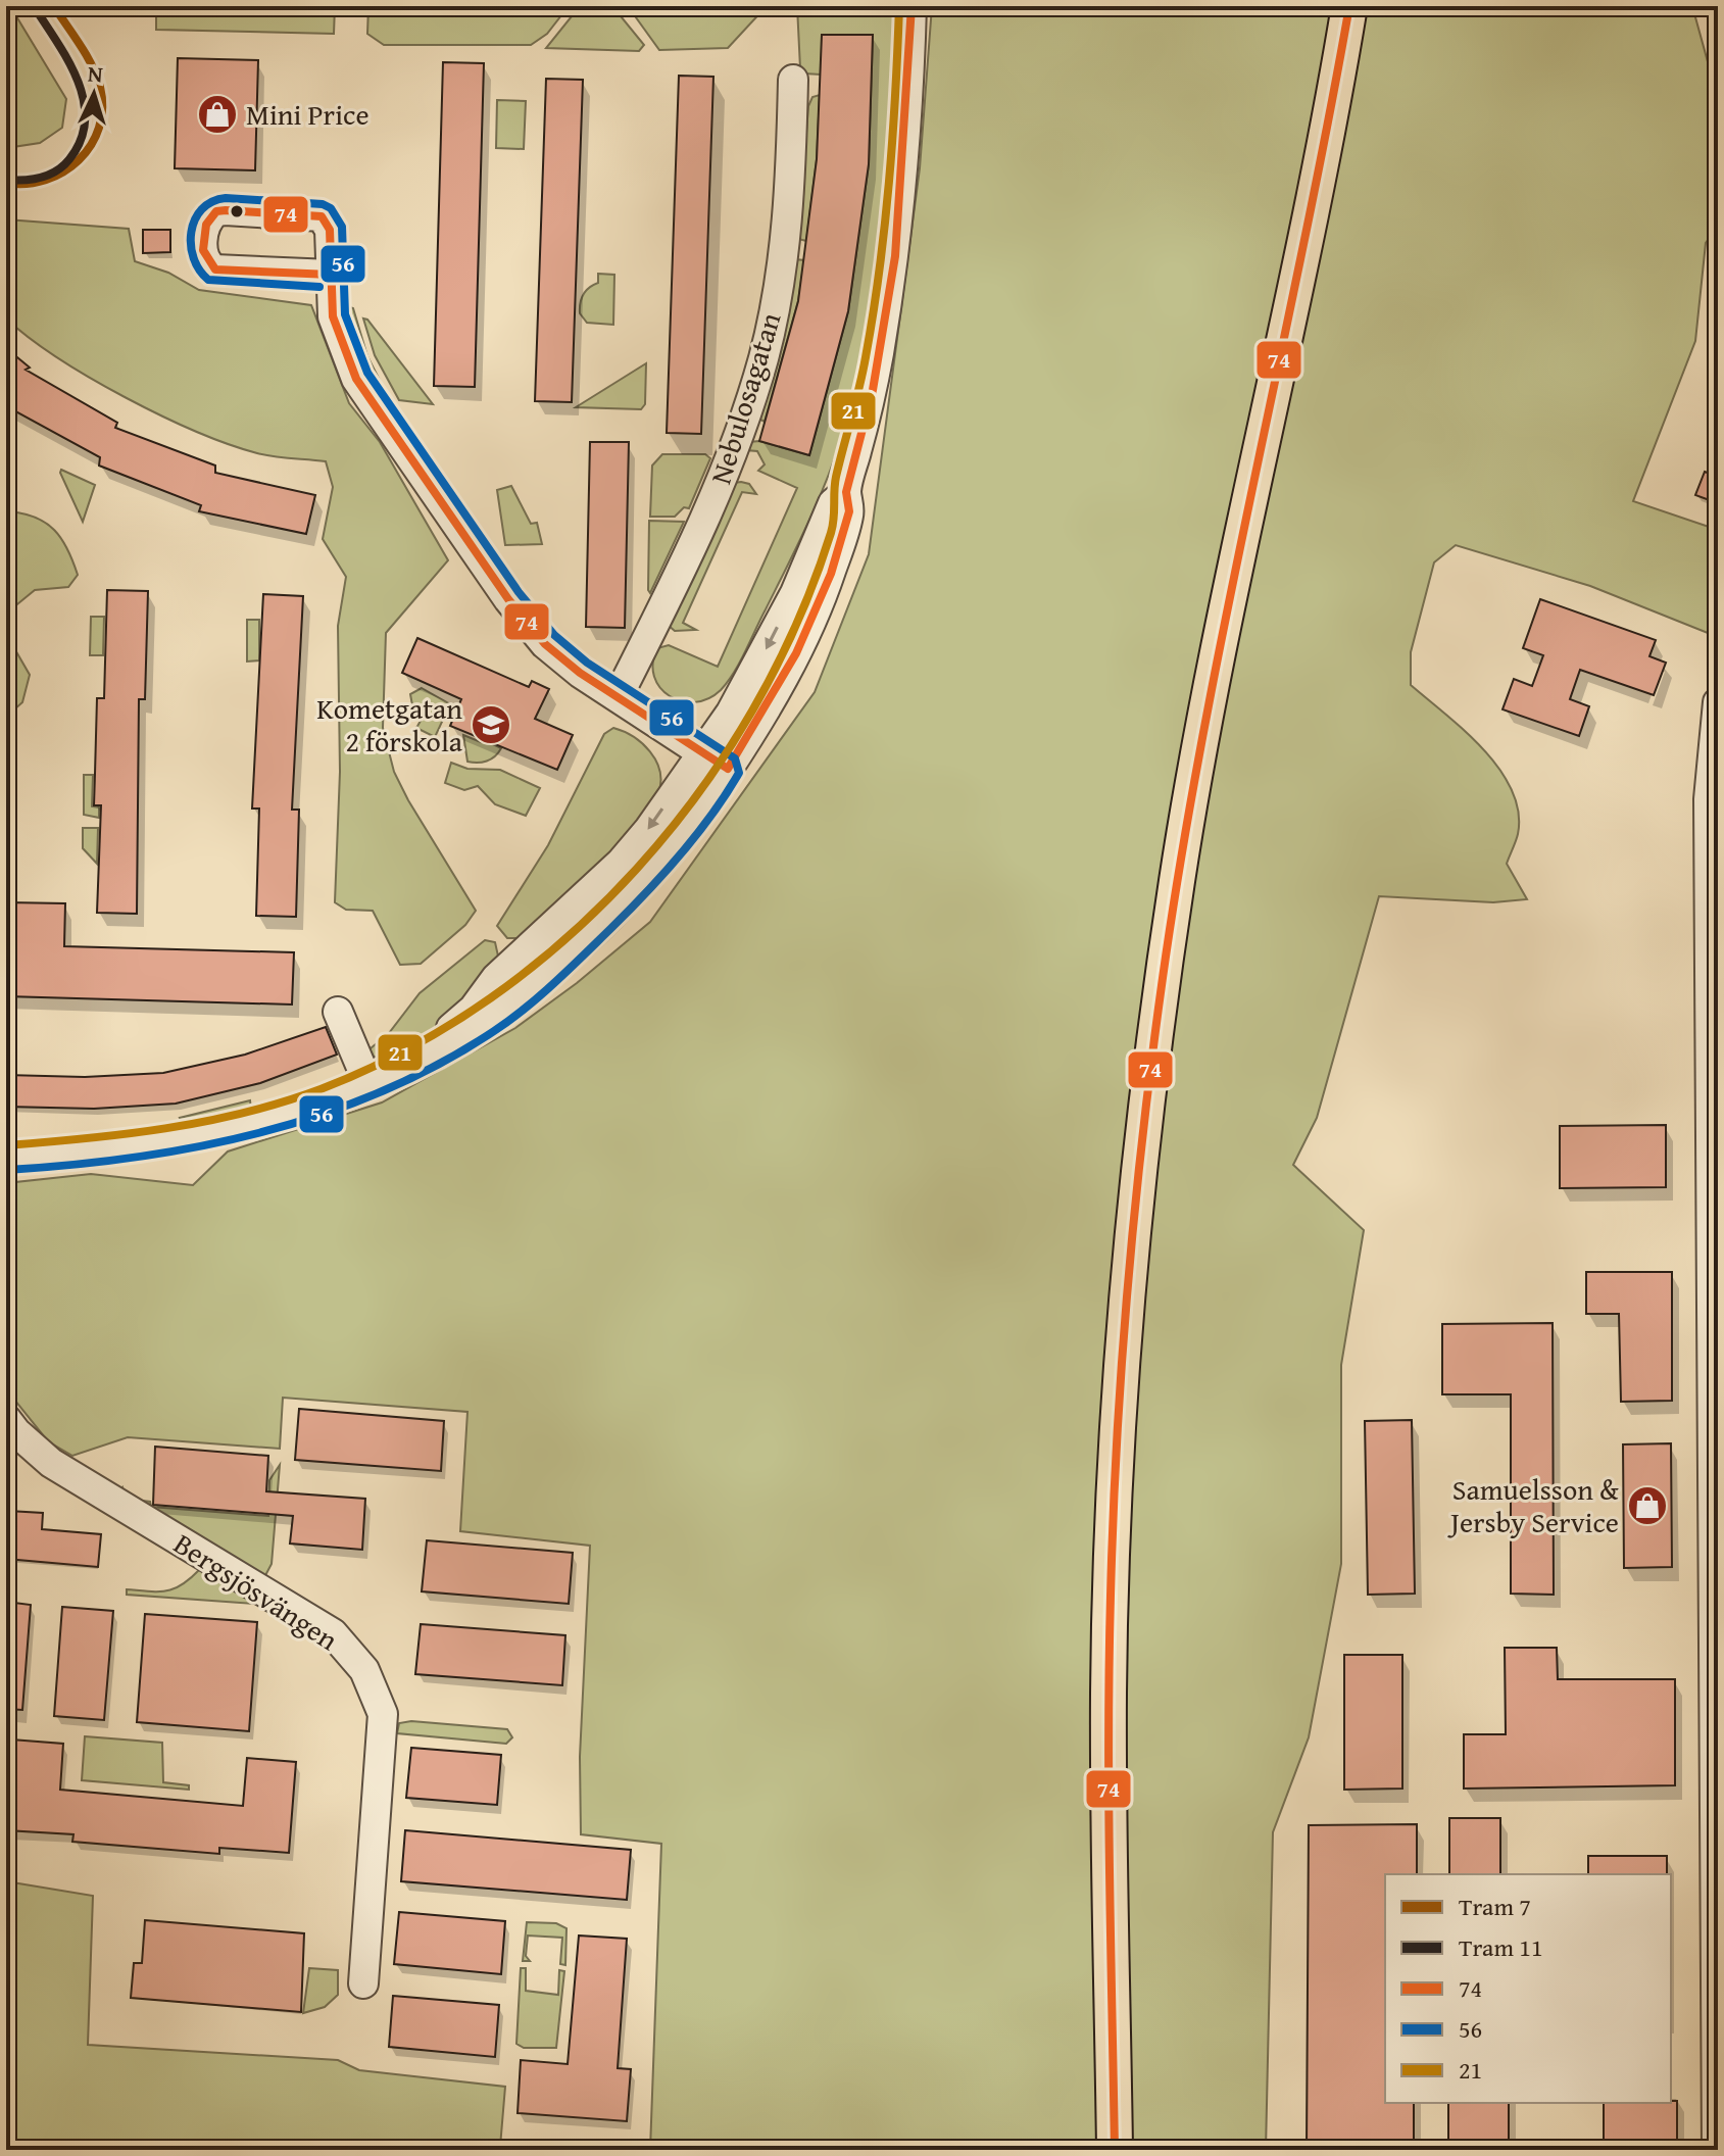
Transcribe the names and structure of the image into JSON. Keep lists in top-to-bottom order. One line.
{"streets":{"street":["Nebulosagatan","Bergsjösvängen"]},"places":{"shop":["Mini Price","Samuelsson & Jersby Service"],"school or university":["Kometgatan 2 förskola"]},"lines":["tram line 11","transit line 74","transit line 21","tram line 7","transit line 56"],"legend":["Tram 7","Tram 11","74","56","21"],"north":"top"}
